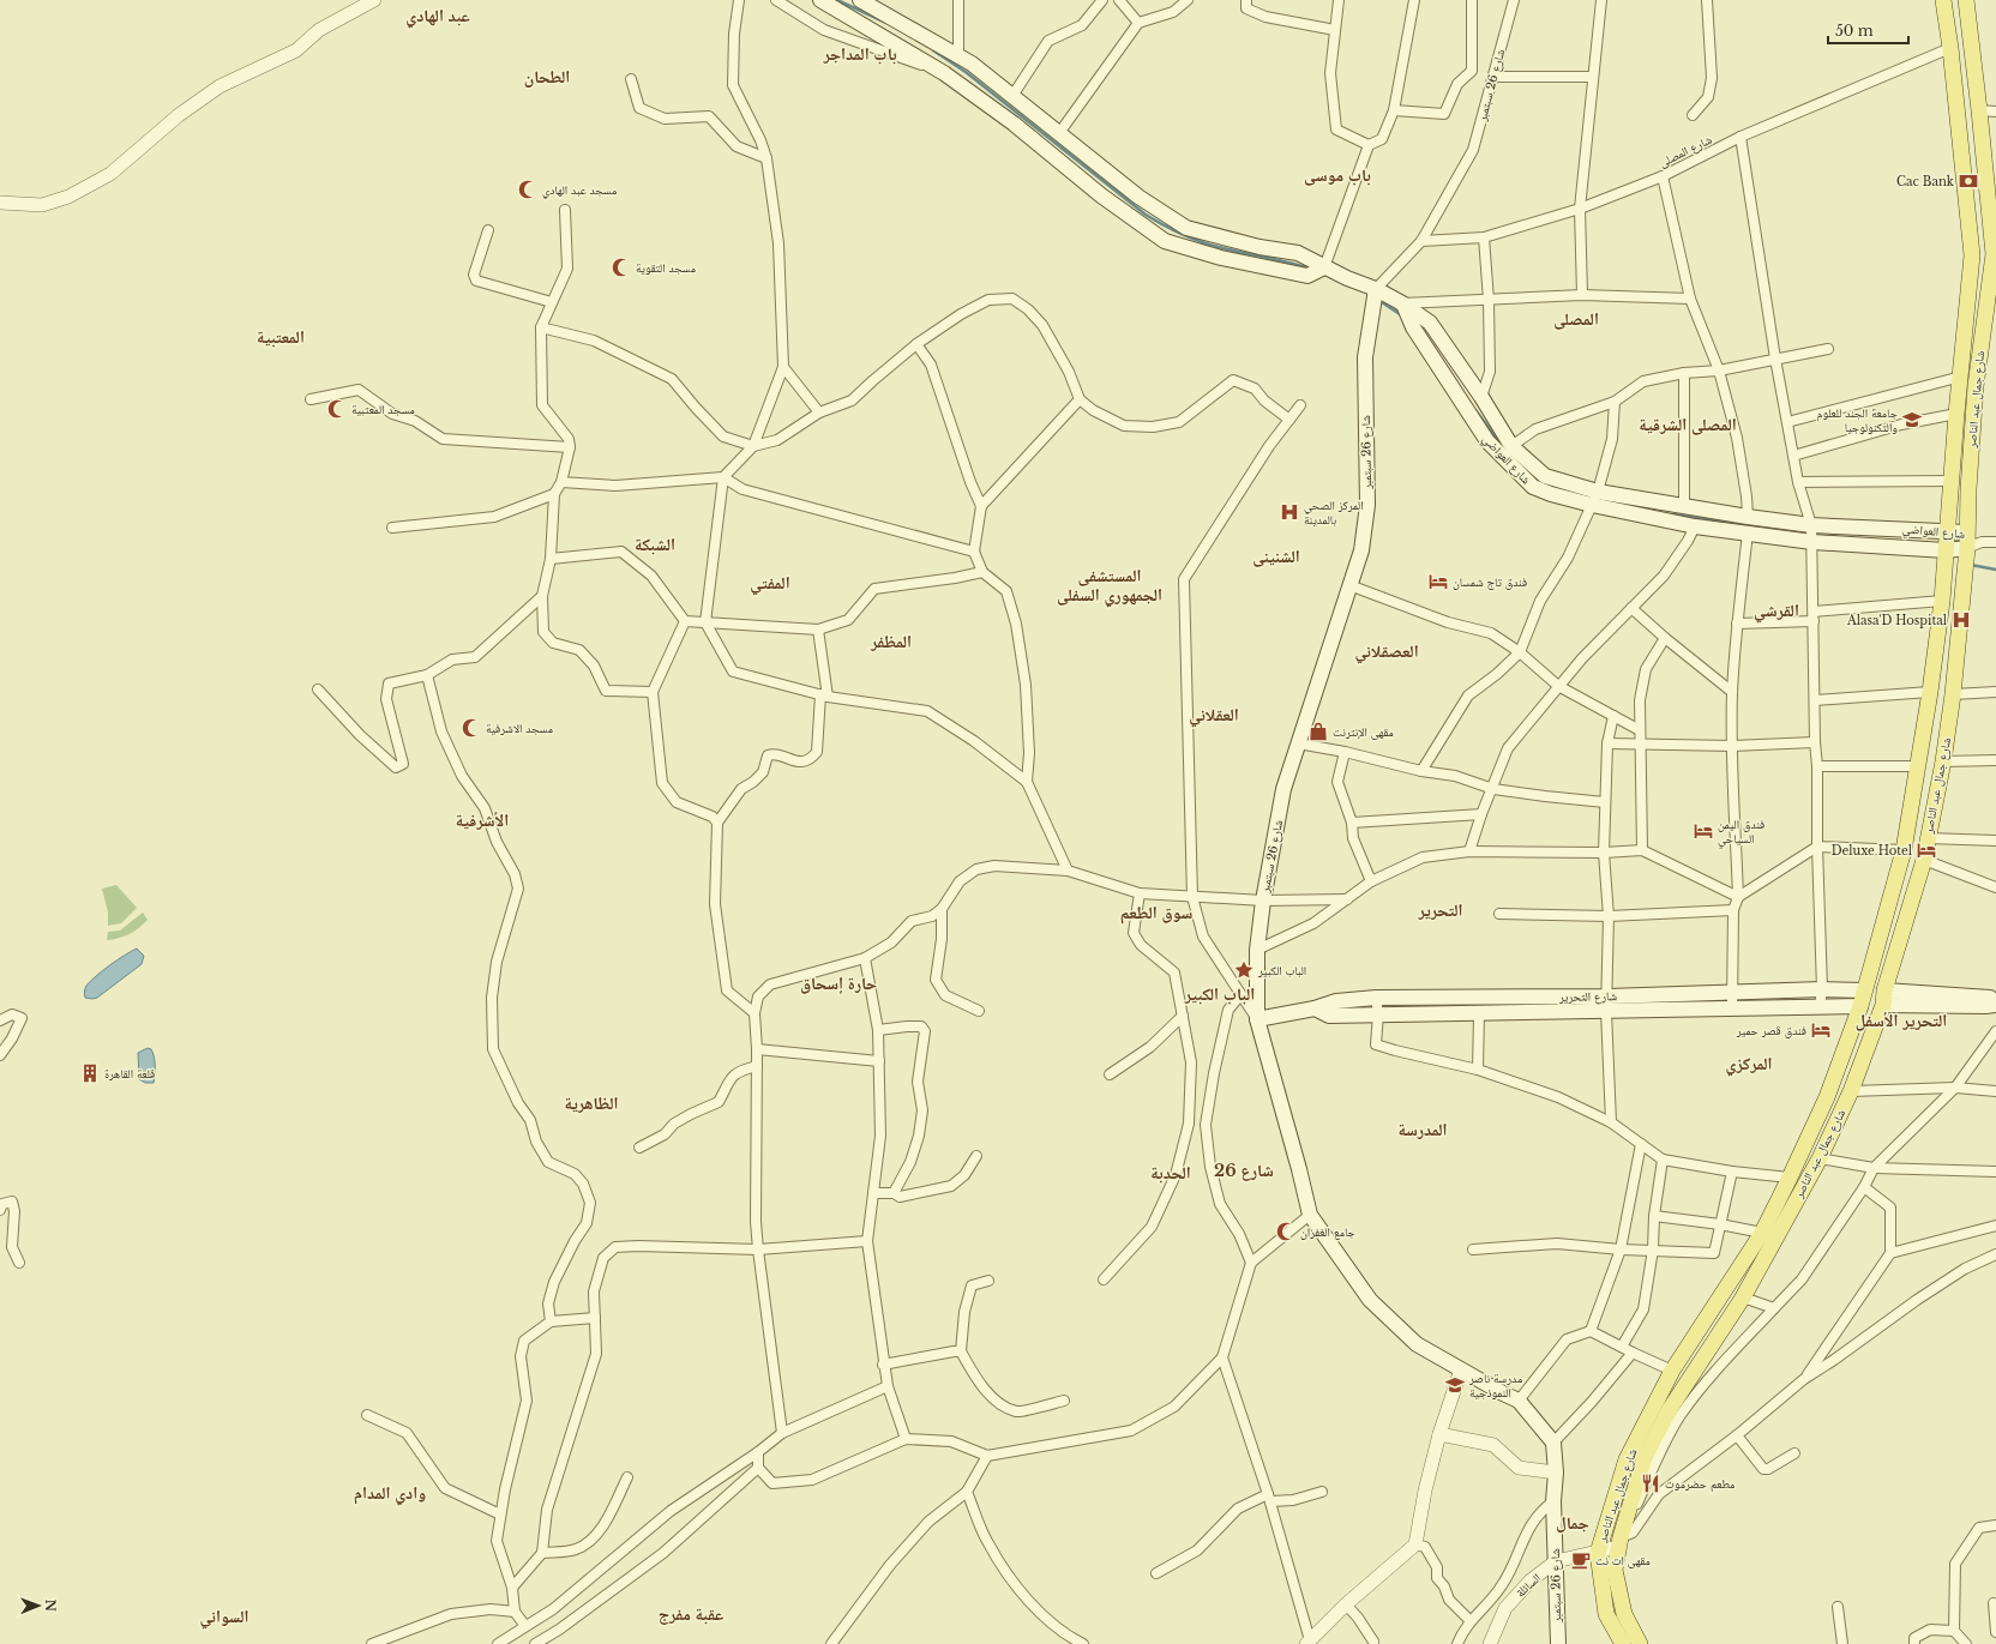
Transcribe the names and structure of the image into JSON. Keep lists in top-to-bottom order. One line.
{"streets":{"main road":["شارع 26 سبتمبر","شارع جمال عبد الناصر","شارع العواضي","شارع التحرير"],"street":["شارع المصلى","السائلة"]},"crossings":[["شارع 26 سبتمبر","شارع المصلى"],["شارع 26 سبتمبر","شارع التحرير"],["شارع 26 سبتمبر","السائلة"],["شارع المصلى","شارع جمال عبد الناصر"],["شارع جمال عبد الناصر","شارع العواضي"],["شارع جمال عبد الناصر","شارع التحرير"],["شارع جمال عبد الناصر","السائلة"]],"districts":["عبد الهادي","باب المداجر","الطحان","باب موسى","المصلى","المعتبية","المصلى الشرقية","الشبكة","الشنينى","المستشفى الجمهوري السفلى","المفتي","القرشي","المظفر","العصقلاني","العقلاني","الأشرفية","التحرير","سوق الطعم","حارة إسحاق","الباب الكبير","التحرير الأسفل","المركزي","الظاهرية","المدرسة","شارع 26","الحدبة","وادي المدام","جمال","عقبة مفرج","السواني"],"places":{"bank":["Cac Bank"],"mosque":["مسجد عبد الهادي","مسجد التقوية","مسجد المعتبية","مسجد الاشرفية","جامع الغفران"],"school or university":["جامعة الجند للعلوم والتكنولوجيا","مدرسة ناصر النموذجية"],"hospital":["المركز الصحي بالمدينة","Alasa'D Hospital"],"hotel":["فندق تاج شمسان","فندق اليمن السياحي","Deluxe Hotel","فندق قصر حمير"],"shop":["مقهى الإنترنت"],"place":["الباب الكبير"],"building":["قلعة القاهرة"],"restaurant":["مطعم حضرموت"],"cafe":["مقهى ات نت"]},"scale_bar":"50 m","north":"right"}
